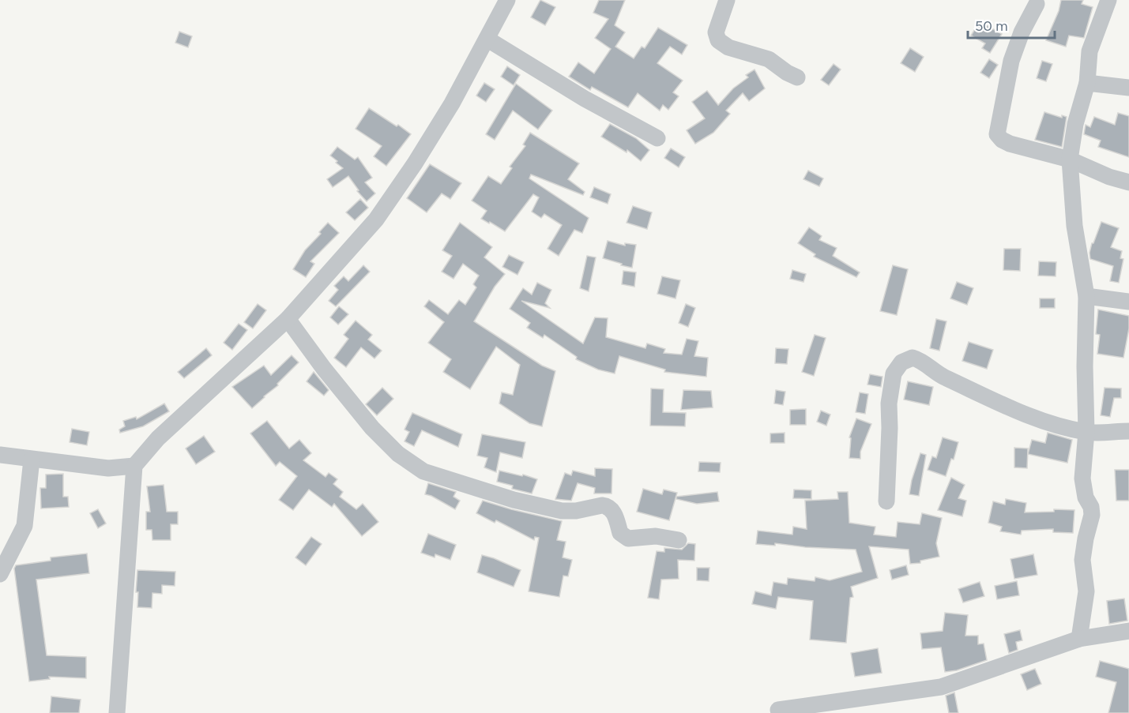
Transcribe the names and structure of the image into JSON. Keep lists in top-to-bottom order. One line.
{"scale_bar":"50 m"}
